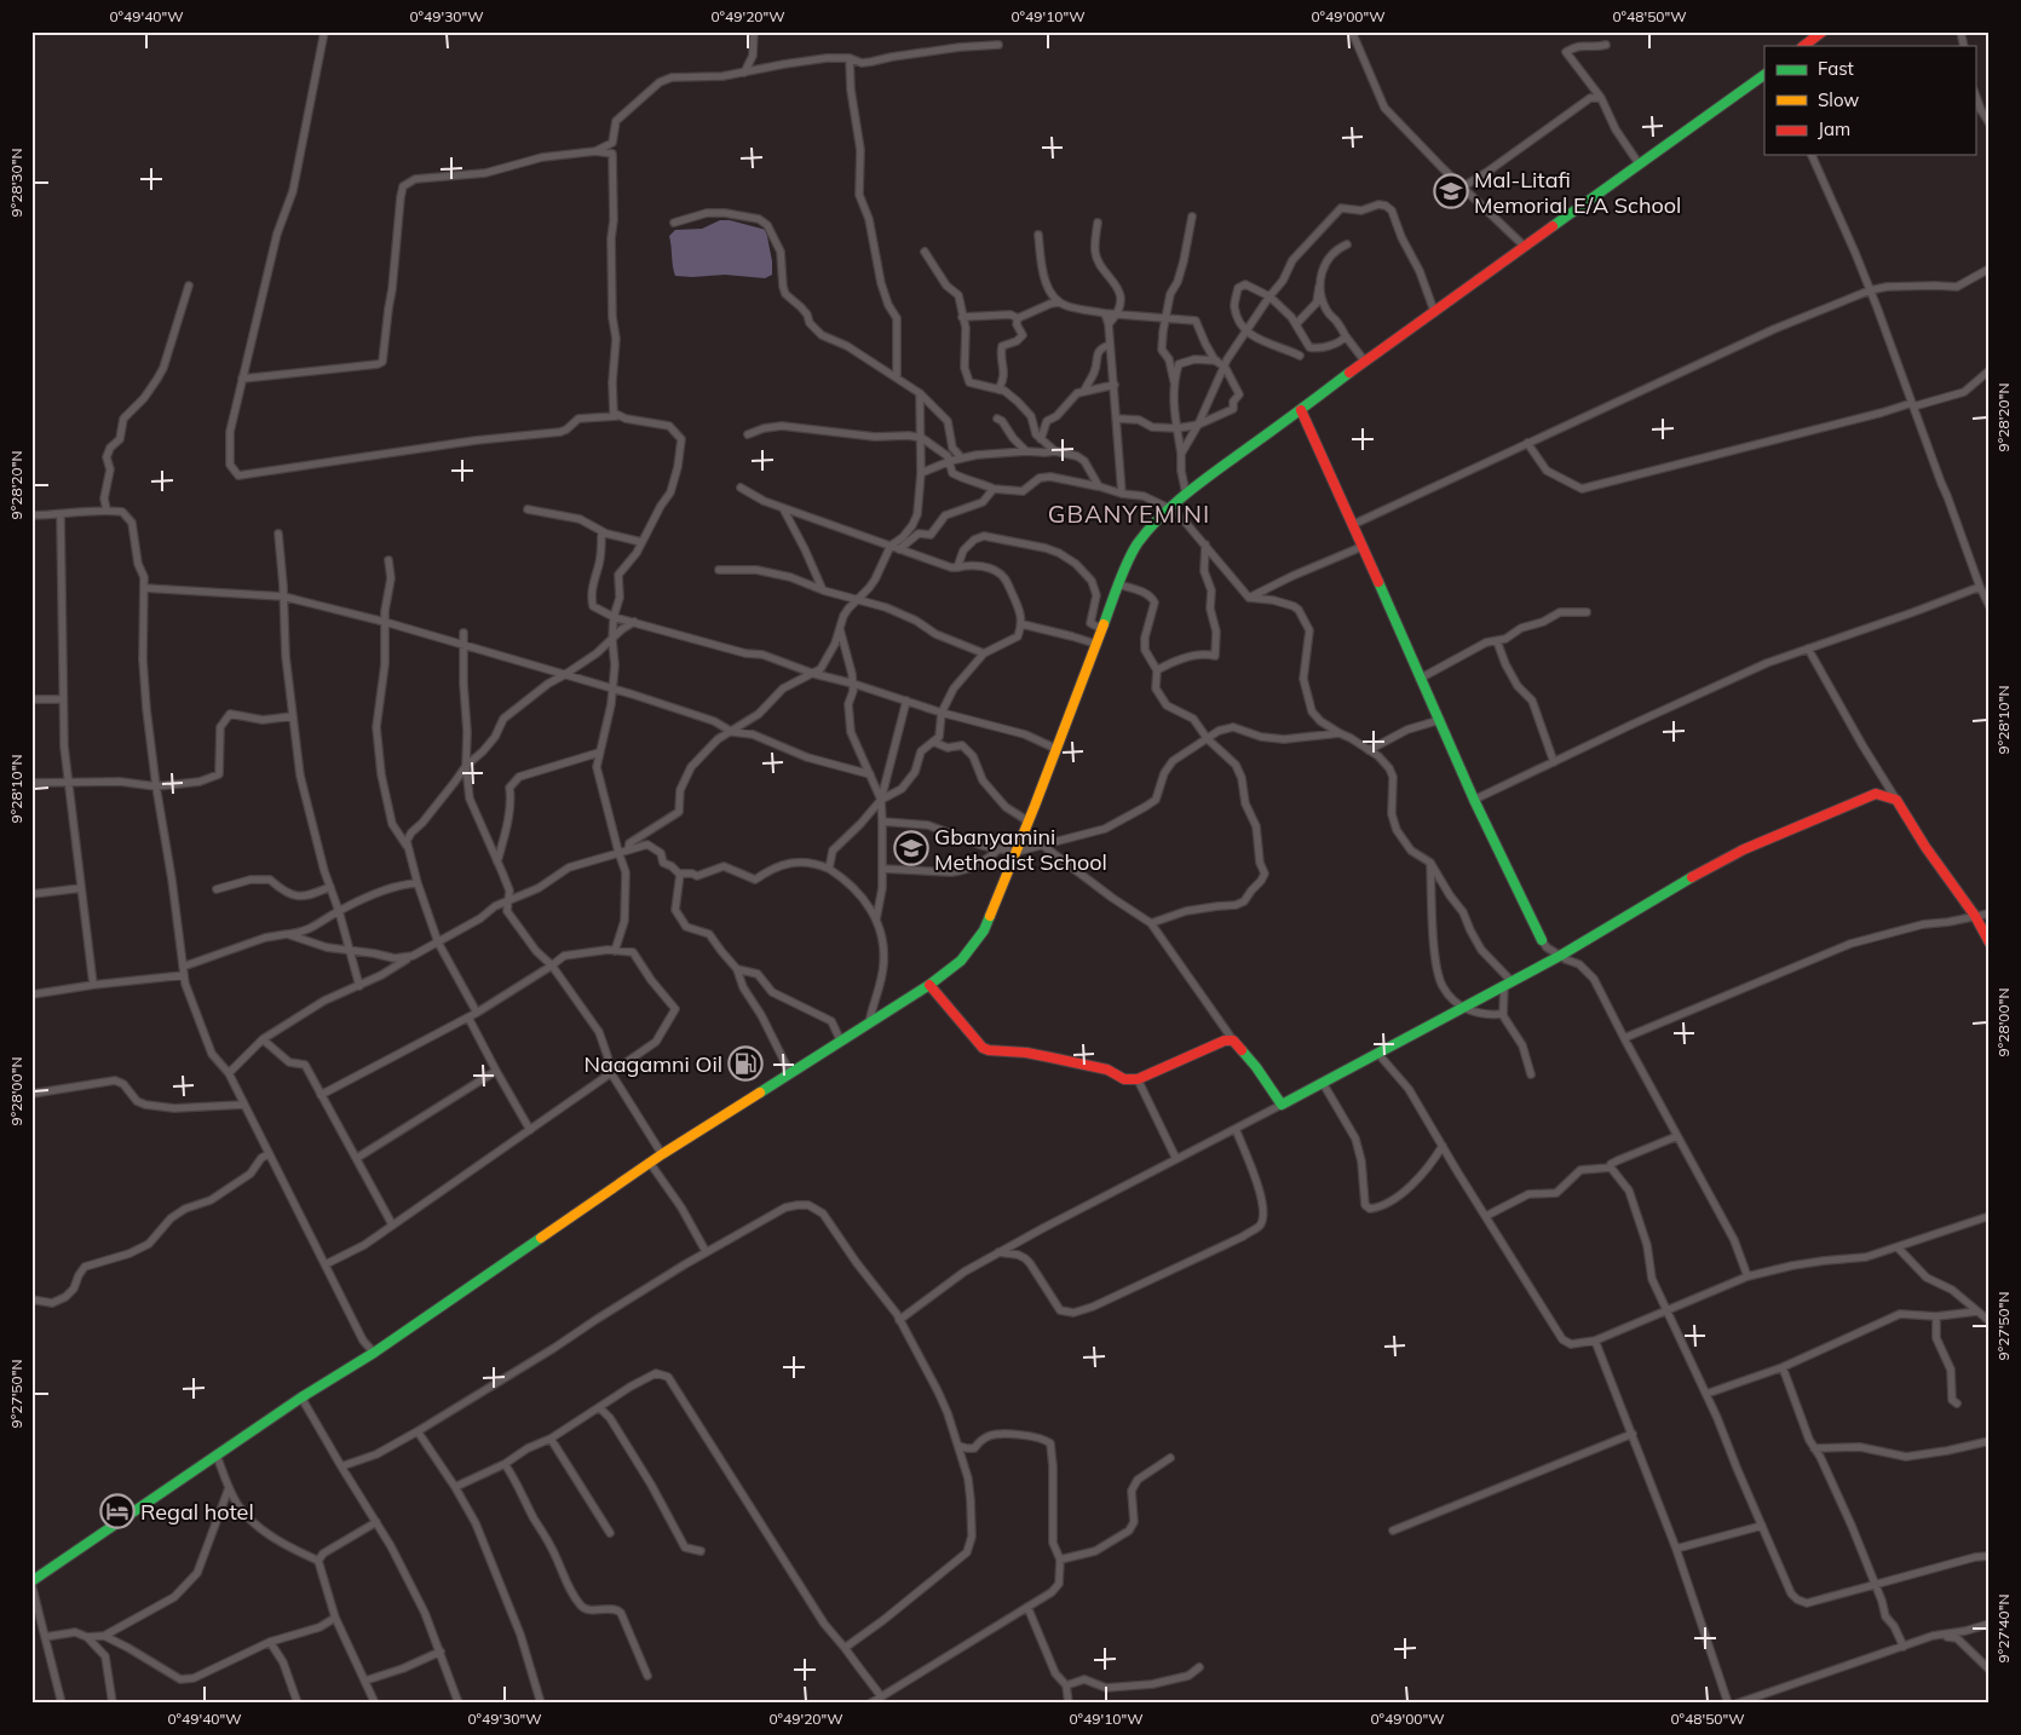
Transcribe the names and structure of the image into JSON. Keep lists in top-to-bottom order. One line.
{"districts":["GBANYEMINI"],"places":{"school or university":["Mal-Litafi Memorial E/A School","Gbanyamini Methodist School"],"fuel station":["Naagamni Oil"],"hotel":["Regal hotel"]},"legend":["Fast","Slow","Jam"],"coordinates":["0°49'40\"W","0°49'30\"W","0°49'20\"W","0°49'10\"W","0°49'00\"W","0°48'50\"W","9°28'30\"N","9°28'20\"N","9°28'10\"N","9°28'00\"N","9°27'50\"N","9°27'40\"N"]}
